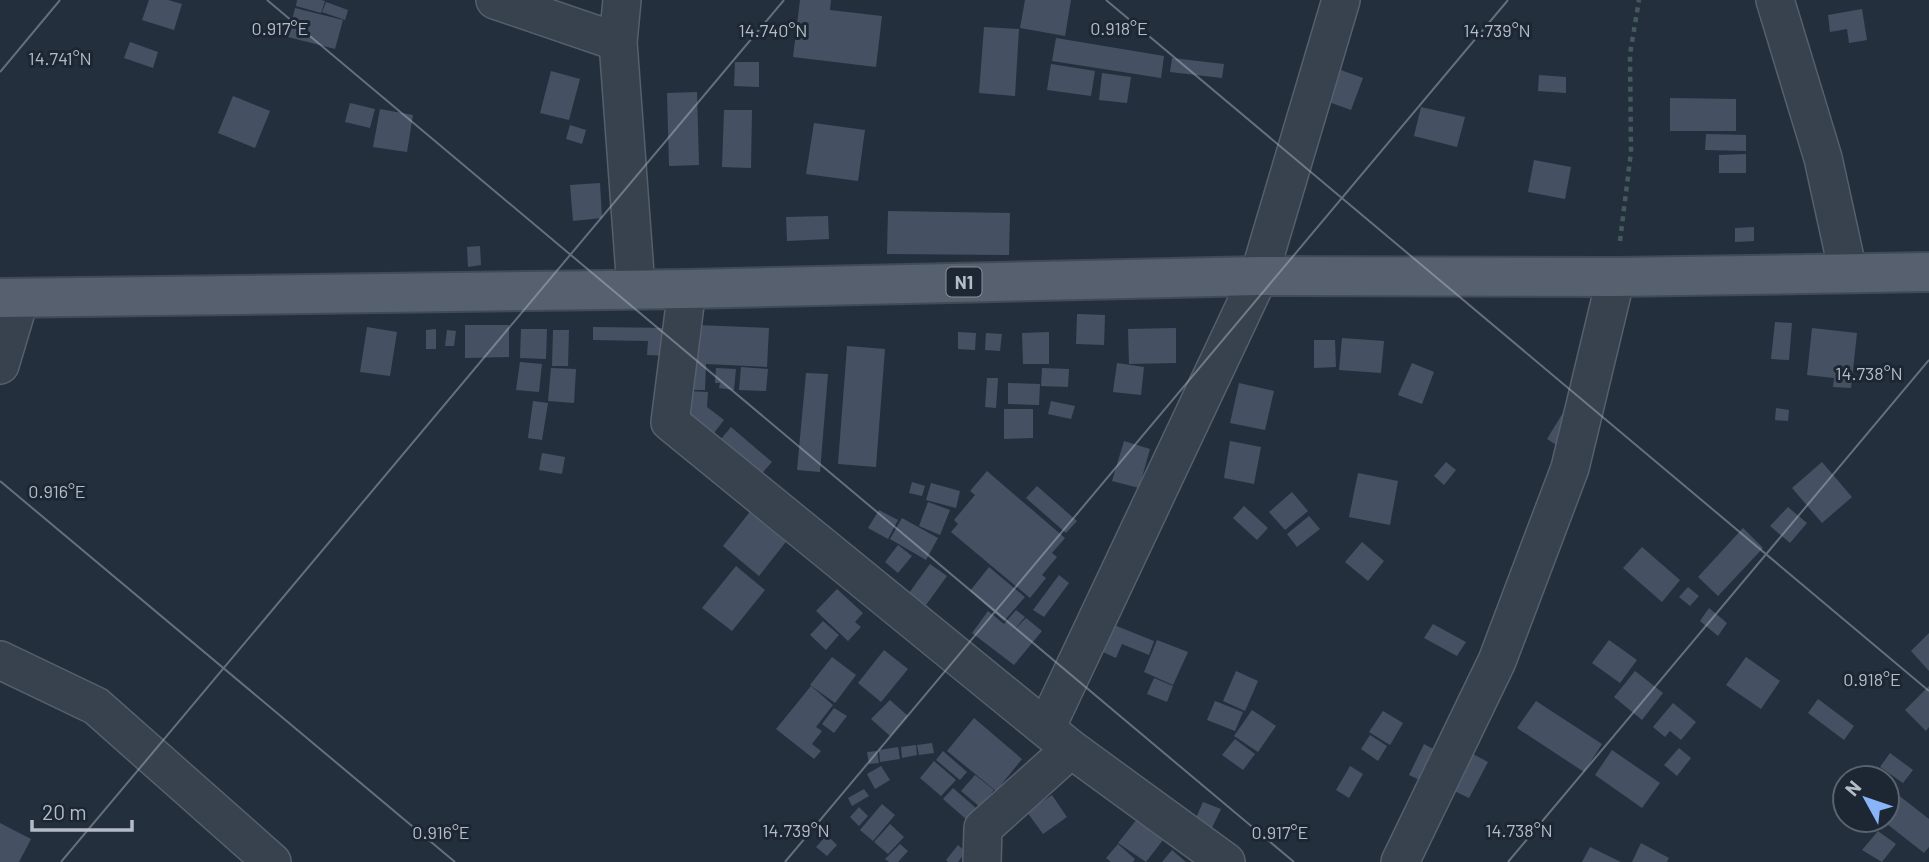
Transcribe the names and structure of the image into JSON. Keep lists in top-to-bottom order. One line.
{"streets":{"main road":["N1"]},"scale_bar":"20 m","north":"top left","coordinates":["0.918°E","0.917°E","14.740°N","14.739°N","14.741°N","14.738°N","0.916°E"]}
